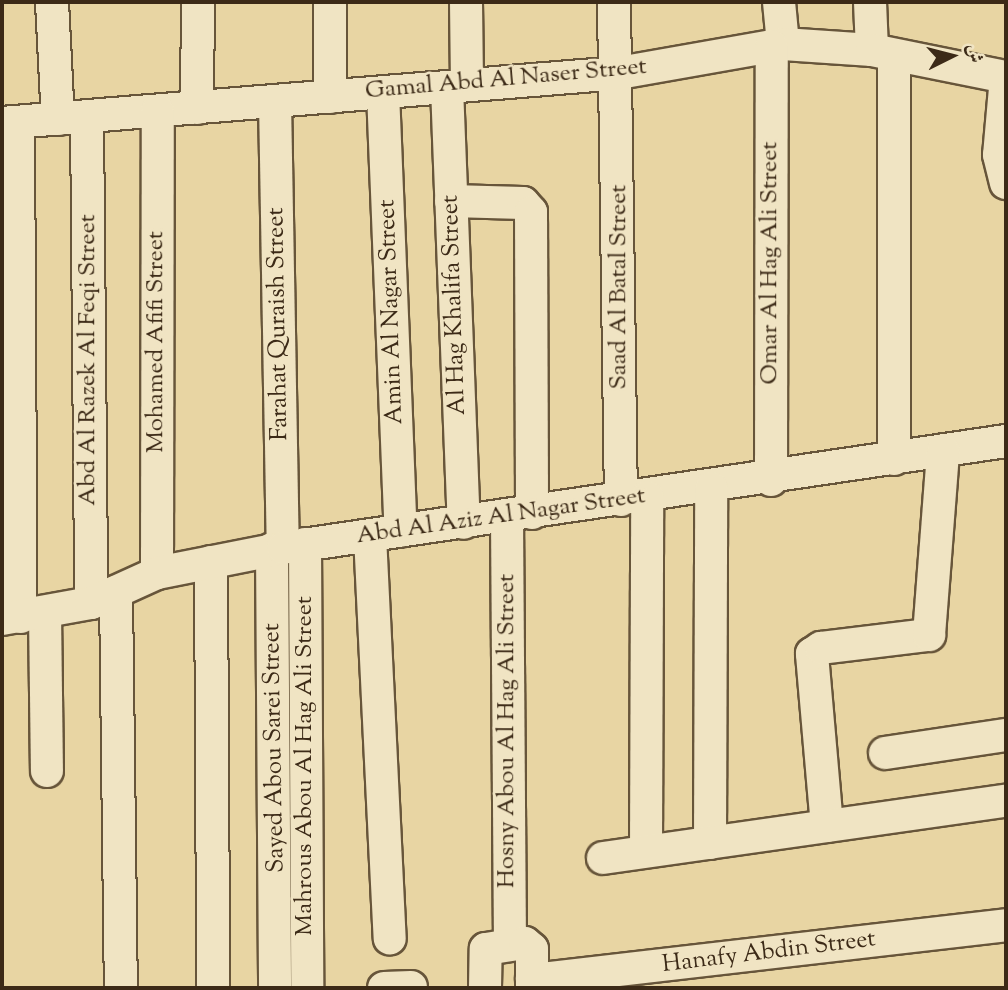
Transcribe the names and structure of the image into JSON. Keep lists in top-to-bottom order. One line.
{"streets":{"street":["Gamal Abd Al Naser Street","Omar Al Hag Ali Street","Saad Al Batal Street","Al Hag Khalifa Street","Amin Al Nagar Street","Farahat Quraish Street","Mohamed Afifi Street","Abd Al Razek Al Feqi Street","Abd Al Aziz Al Nagar Street","Hosny Abou Al Hag Ali Street","Sayed Abou Sarei Street","Mahrous Abou Al Hag Ali Street","Hanafy Abdin Street"]},"crossings":[["Gamal Abd Al Naser Street","Omar Al Hag Ali Street"],["Gamal Abd Al Naser Street","Saad Al Batal Street"],["Gamal Abd Al Naser Street","Al Hag Khalifa Street"],["Gamal Abd Al Naser Street","Amin Al Nagar Street"],["Gamal Abd Al Naser Street","Farahat Quraish Street"],["Gamal Abd Al Naser Street","Mohamed Afifi Street"],["Gamal Abd Al Naser Street","Abd Al Razek Al Feqi Street"],["Omar Al Hag Ali Street","Abd Al Aziz Al Nagar Street"],["Saad Al Batal Street","Abd Al Aziz Al Nagar Street"],["Al Hag Khalifa Street","Abd Al Aziz Al Nagar Street"],["Al Hag Khalifa Street","Hosny Abou Al Hag Ali Street"],["Amin Al Nagar Street","Abd Al Aziz Al Nagar Street"],["Farahat Quraish Street","Abd Al Aziz Al Nagar Street"],["Farahat Quraish Street","Sayed Abou Sarei Street"],["Farahat Quraish Street","Mahrous Abou Al Hag Ali Street"],["Mohamed Afifi Street","Abd Al Aziz Al Nagar Street"],["Abd Al Razek Al Feqi Street","Abd Al Aziz Al Nagar Street"],["Abd Al Aziz Al Nagar Street","Hosny Abou Al Hag Ali Street"],["Abd Al Aziz Al Nagar Street","Sayed Abou Sarei Street"],["Abd Al Aziz Al Nagar Street","Mahrous Abou Al Hag Ali Street"],["Sayed Abou Sarei Street","Mahrous Abou Al Hag Ali Street"]],"north":"right"}
